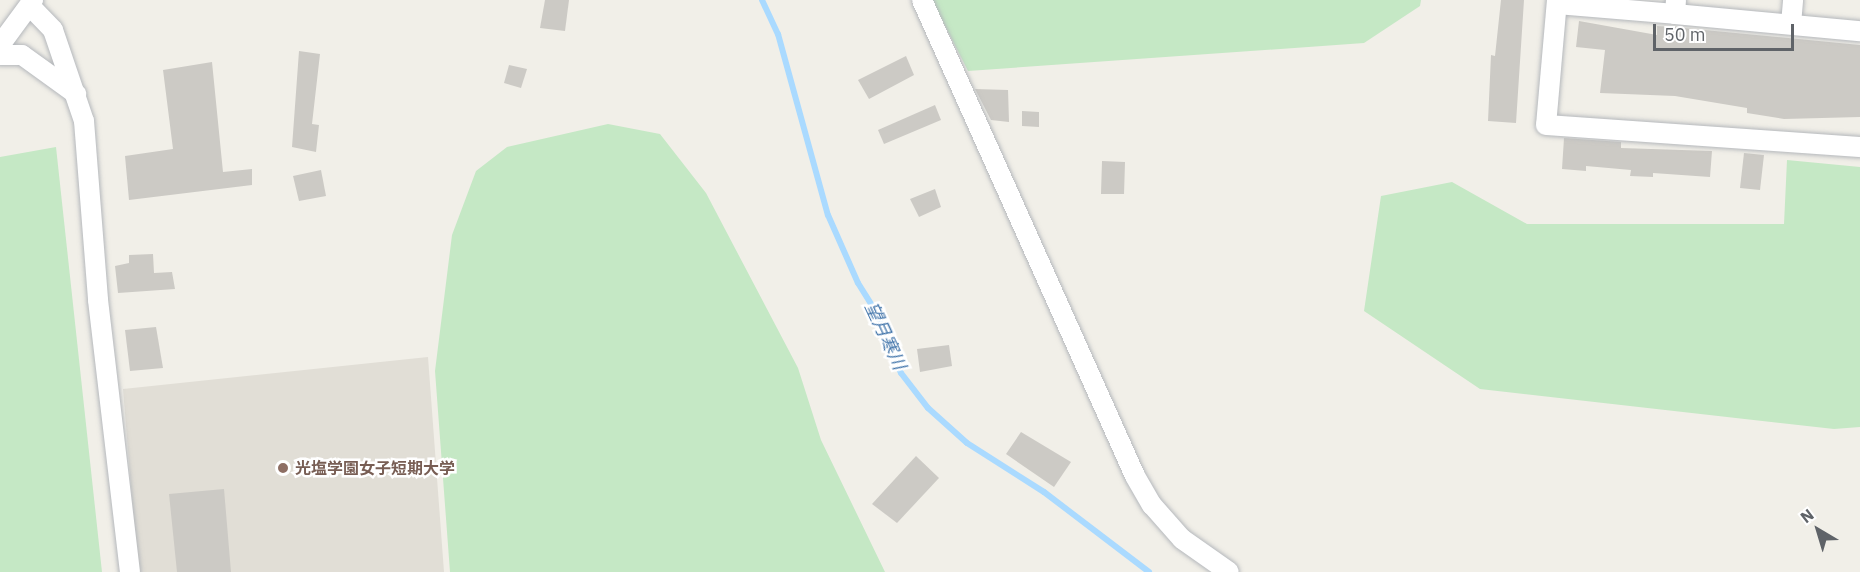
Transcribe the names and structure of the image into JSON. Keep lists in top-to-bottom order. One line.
{"water":["望月寒川"],"places":["光塩学園女子短期大学"],"scale_bar":"50 m","north":"top left"}
